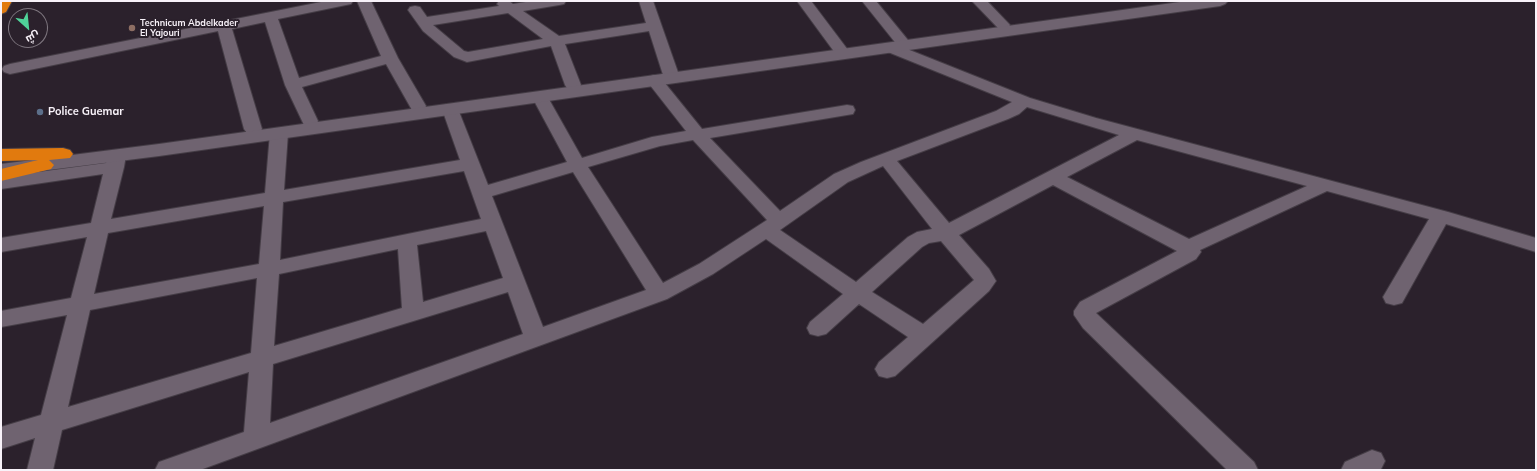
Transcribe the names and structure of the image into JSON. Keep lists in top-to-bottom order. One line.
{"places":["Technicum Abdelkader El Yajouri","Police Guemar"],"north":"bottom right"}
